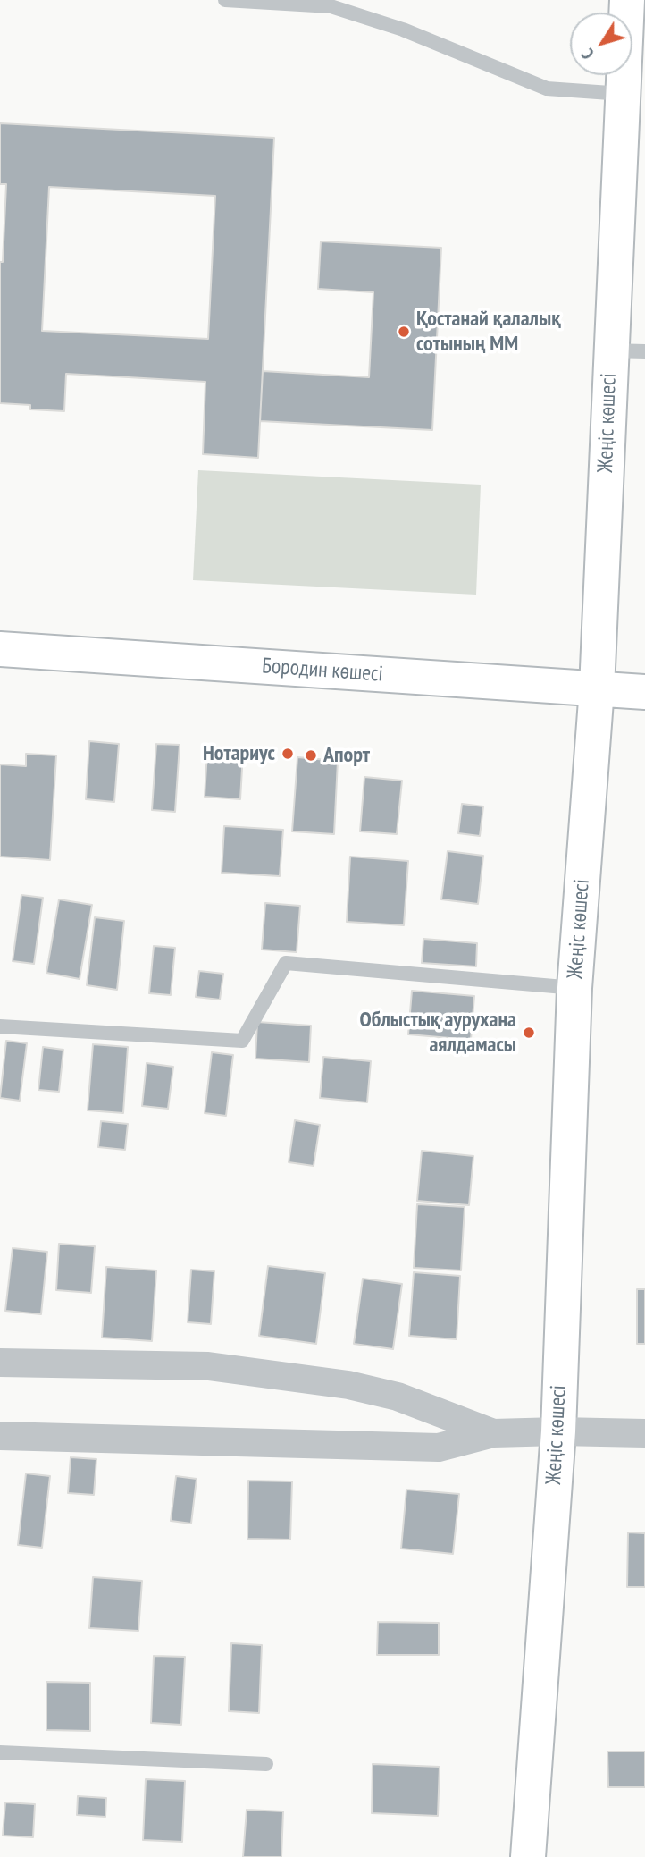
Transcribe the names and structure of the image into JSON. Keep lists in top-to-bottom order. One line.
{"streets":{"street":["Жеңіс көшесі","Бородин көшесі"]},"crossings":[["Жеңіс көшесі","Бородин көшесі"]],"places":["Қостанай қалалық сотының ММ","Нотариус","Апорт","Облыстық аурухана аялдамасы"],"north":"bottom left"}
